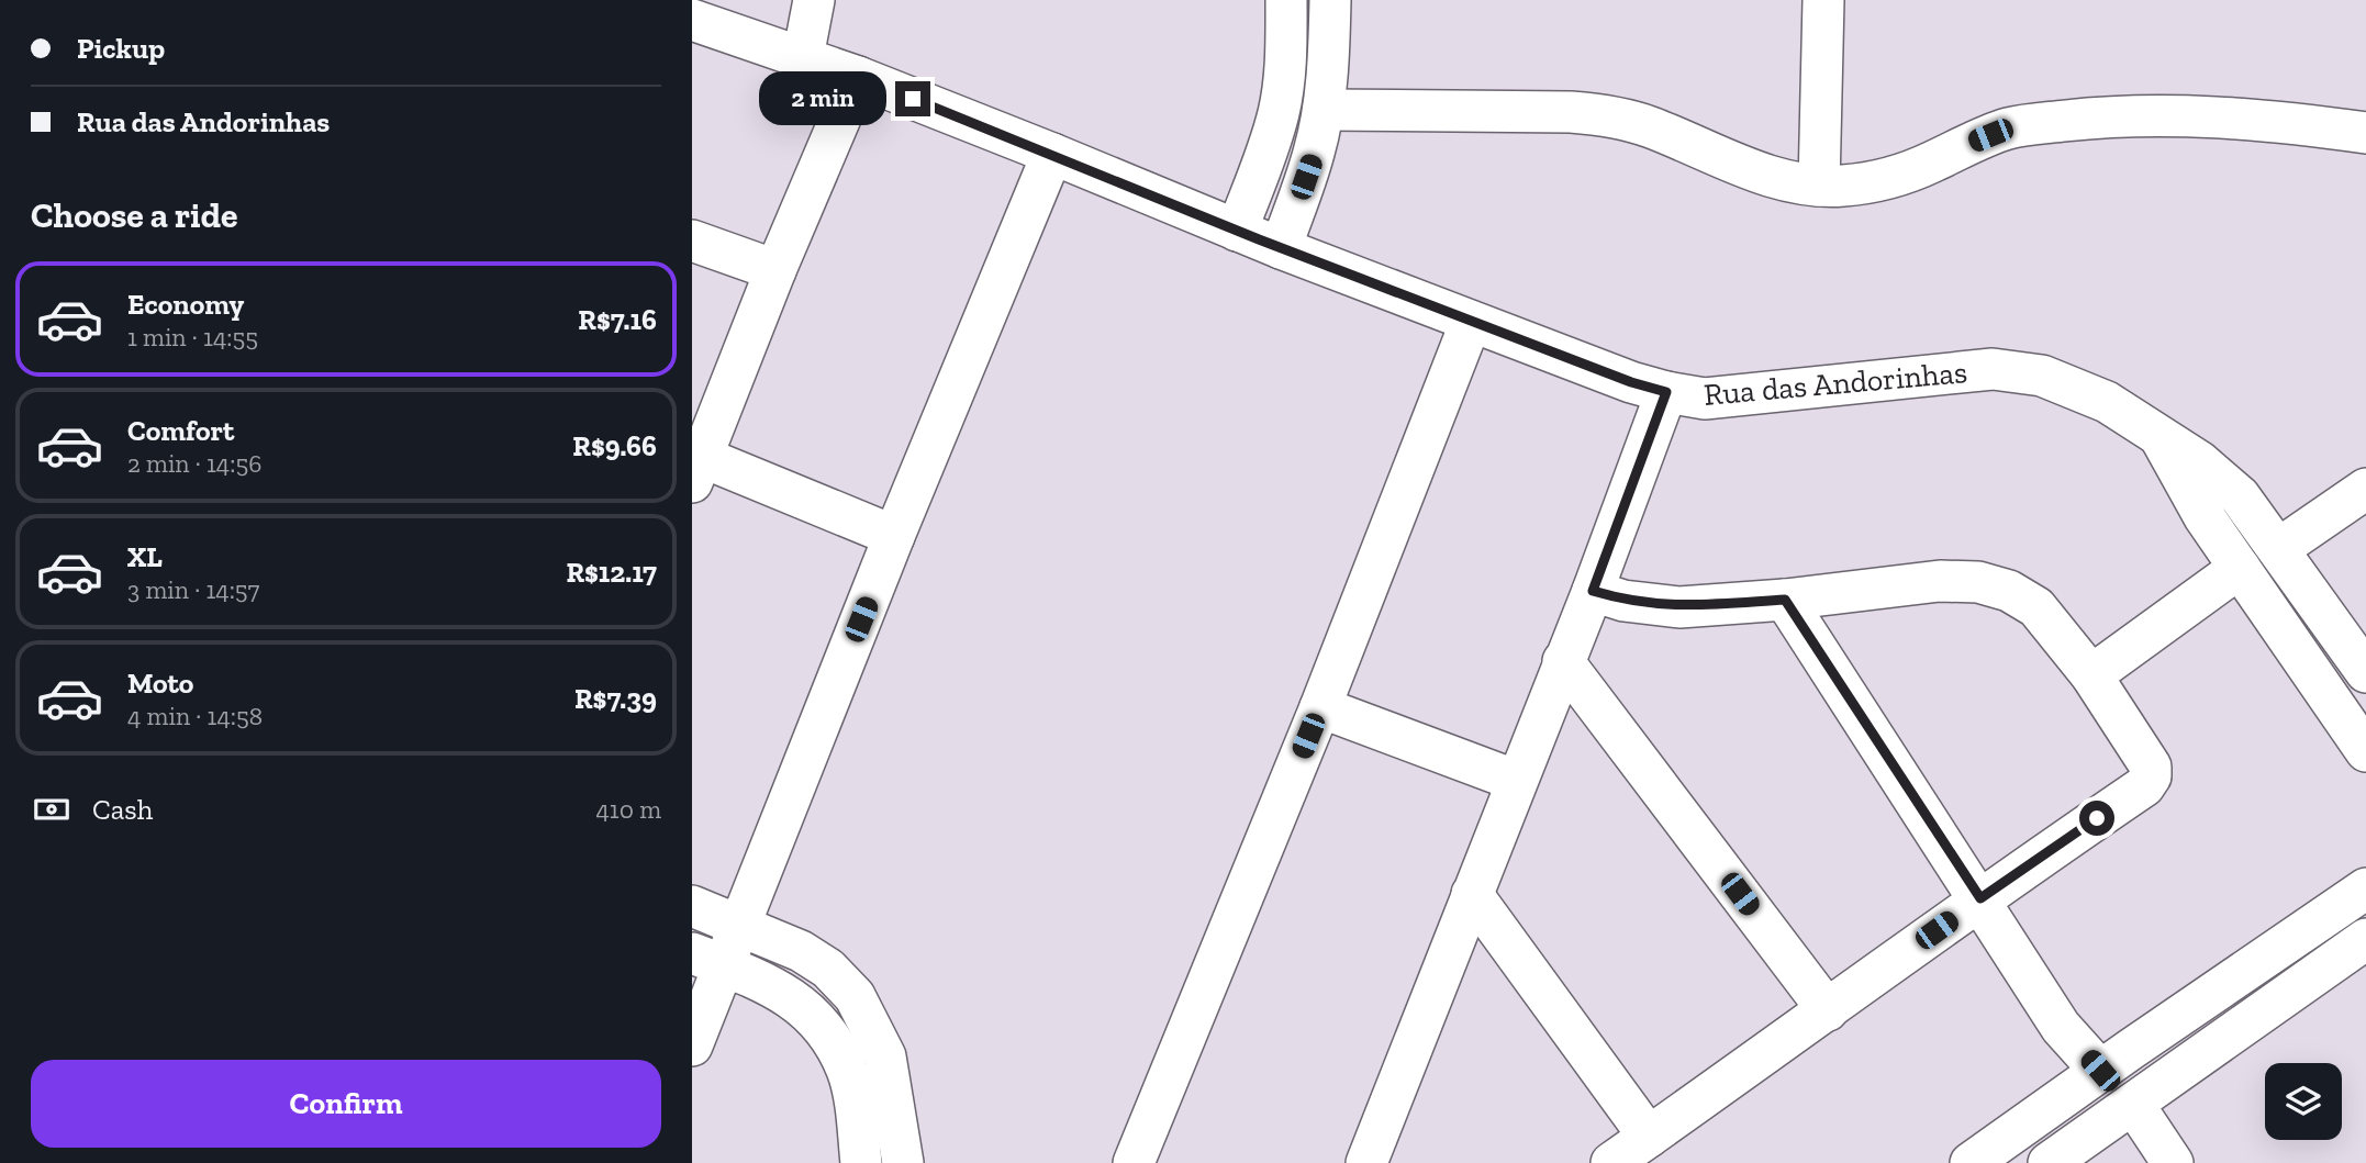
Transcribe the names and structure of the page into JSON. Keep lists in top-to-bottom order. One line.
{"streets":{"street":["Rua das Andorinhas"]},"page":{"banner":["Pickup","Rua das Andorinhas"],"bubble":"2 min","heading":"Choose a ride","list":[{"name":"Economy","note":"1 min · 14:55","value":"R$7.16"},{"name":"Comfort","note":"2 min · 14:56","value":"R$9.66"},{"name":"XL","note":"3 min · 14:57","value":"R$12.17"},{"name":"Moto","note":"4 min · 14:58","value":"R$7.39"}],"pay":["Cash","410 m"],"buttons":"Confirm"}}
